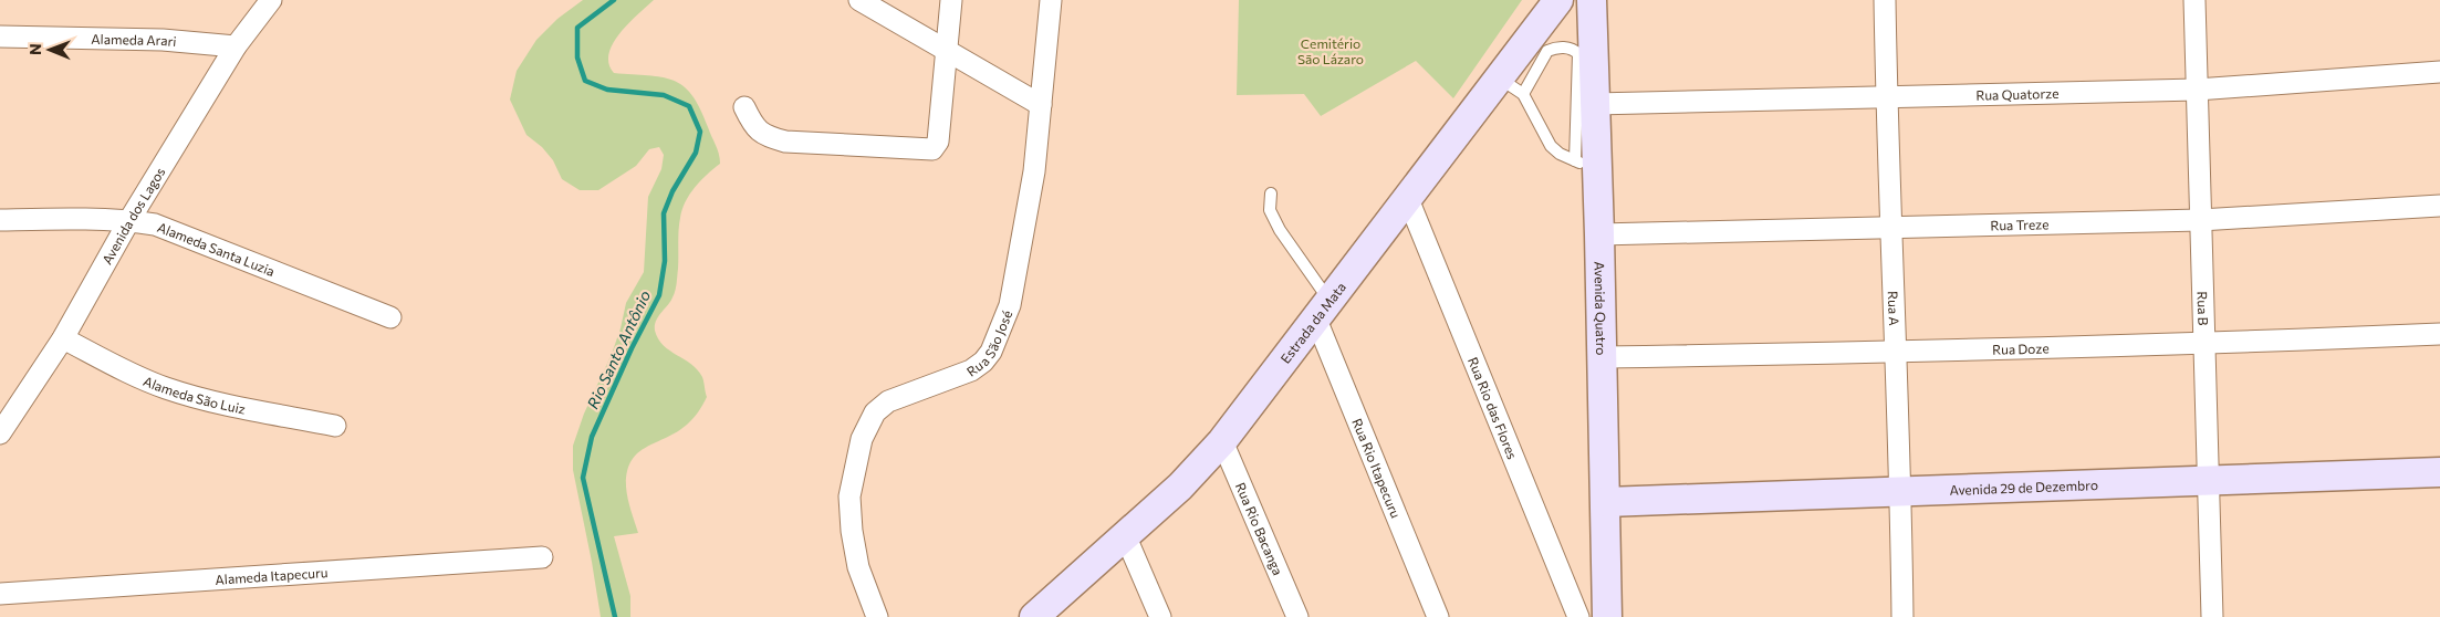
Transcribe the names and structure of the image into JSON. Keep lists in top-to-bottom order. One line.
{"streets":{"main road":["Avenida Quatro","Estrada da Mata","Avenida 29 de Dezembro"],"street":["Alameda Arari","Rua Quatorze","Avenida dos Lagos","Rua Treze","Alameda Santa Luzia","Rua A","Rua B","Rua São José","Rua Doze","Alameda São Luiz","Rua Rio das Flores","Rua Rio Itapecuru","Rua Rio Bacanga","Alameda Itapecuru"]},"crossings":[["Alameda Arari","Avenida dos Lagos"],["Rua Quatorze","Avenida Quatro"],["Rua Quatorze","Rua A"],["Rua Quatorze","Rua B"],["Avenida dos Lagos","Alameda Santa Luzia"],["Avenida dos Lagos","Alameda São Luiz"],["Rua Treze","Avenida Quatro"],["Rua Treze","Rua A"],["Rua Treze","Rua B"],["Avenida Quatro","Rua Doze"],["Avenida Quatro","Avenida 29 de Dezembro"],["Rua A","Rua Doze"],["Rua A","Avenida 29 de Dezembro"],["Rua B","Rua Doze"],["Rua B","Avenida 29 de Dezembro"],["Estrada da Mata","Rua Rio das Flores"],["Estrada da Mata","Rua Rio Itapecuru"],["Estrada da Mata","Rua Rio Bacanga"]],"water":["Rio Santo Antônio"],"parks":["Cemitério São Lázaro"],"north":"left"}
